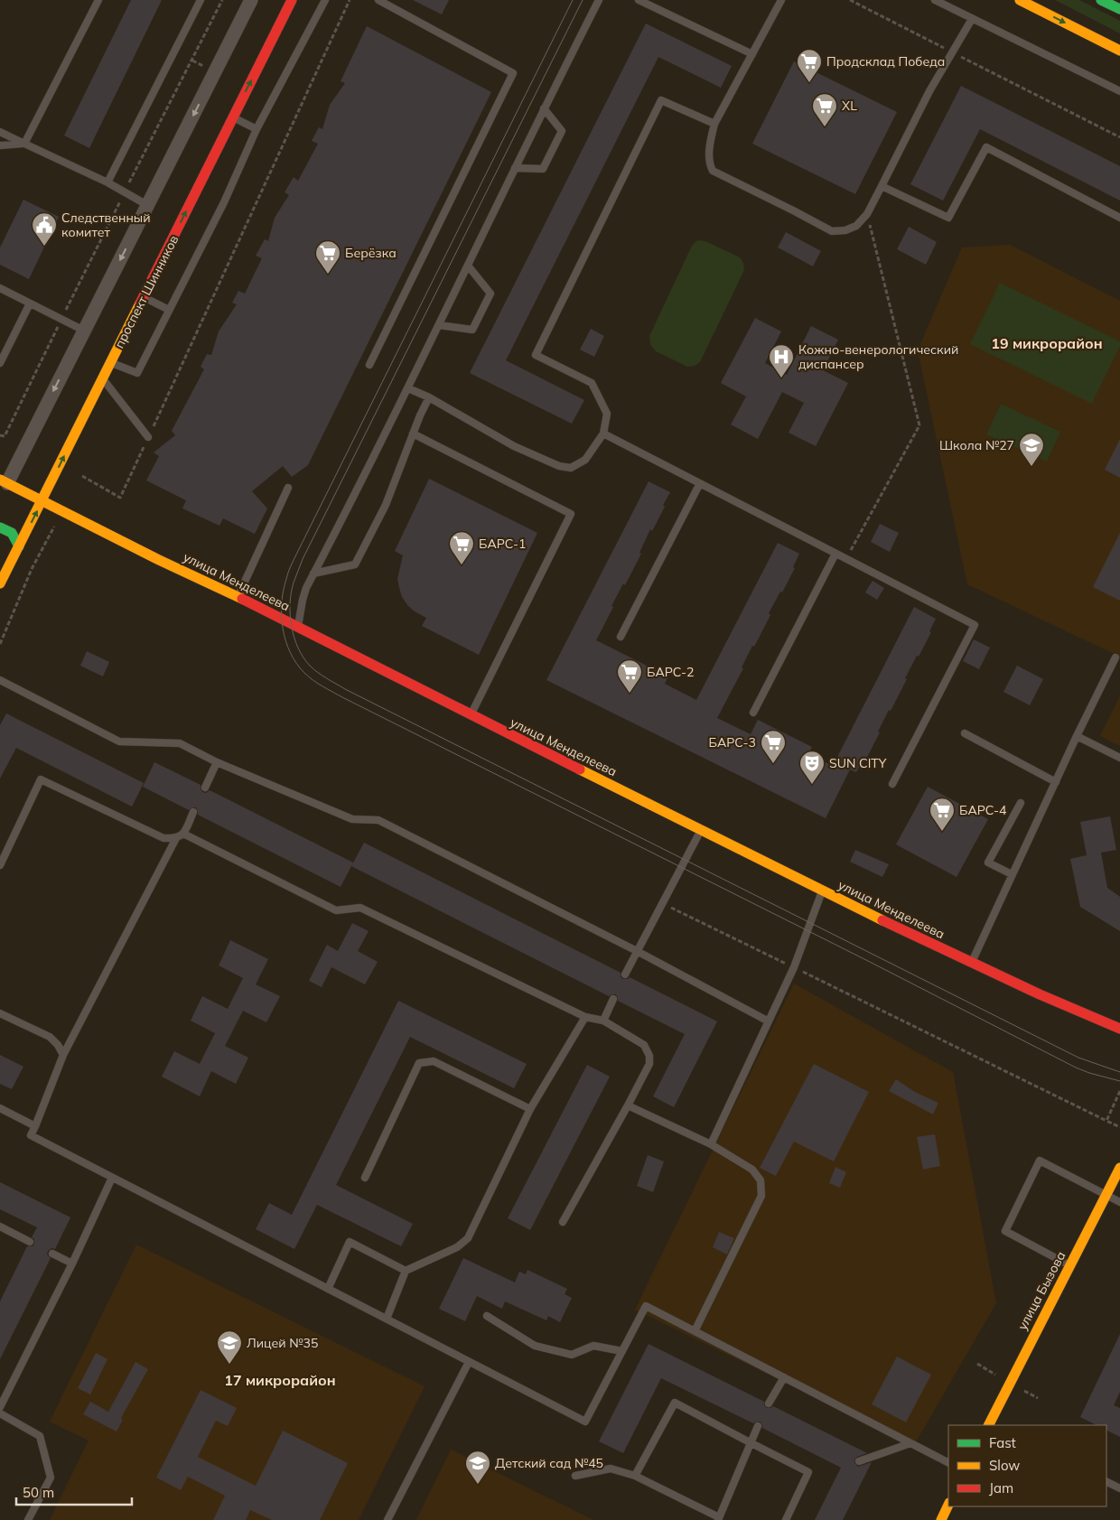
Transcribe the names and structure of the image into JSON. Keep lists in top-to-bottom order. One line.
{"streets":{"main road":["проспект Шинников","улица Менделеева","улица Бызова"]},"crossings":[["проспект Шинников","улица Менделеева"]],"one_way":["проспект Шинников"],"districts":["19 микрорайон","17 микрорайон"],"places":{"supermarket":["Продсклад Победа","XL","Берёзка","БАРС-1","БАРС-2","БАРС-3","БАРС-4"],"public building":["Следственный комитет"],"hospital":["Кожно-венерологический диспансер"],"school or university":["Школа №27","Лицей №35","Детский сад №45"],"theatre":["SUN CITY"]},"legend":["Fast","Slow","Jam"],"scale_bar":"50 m"}
